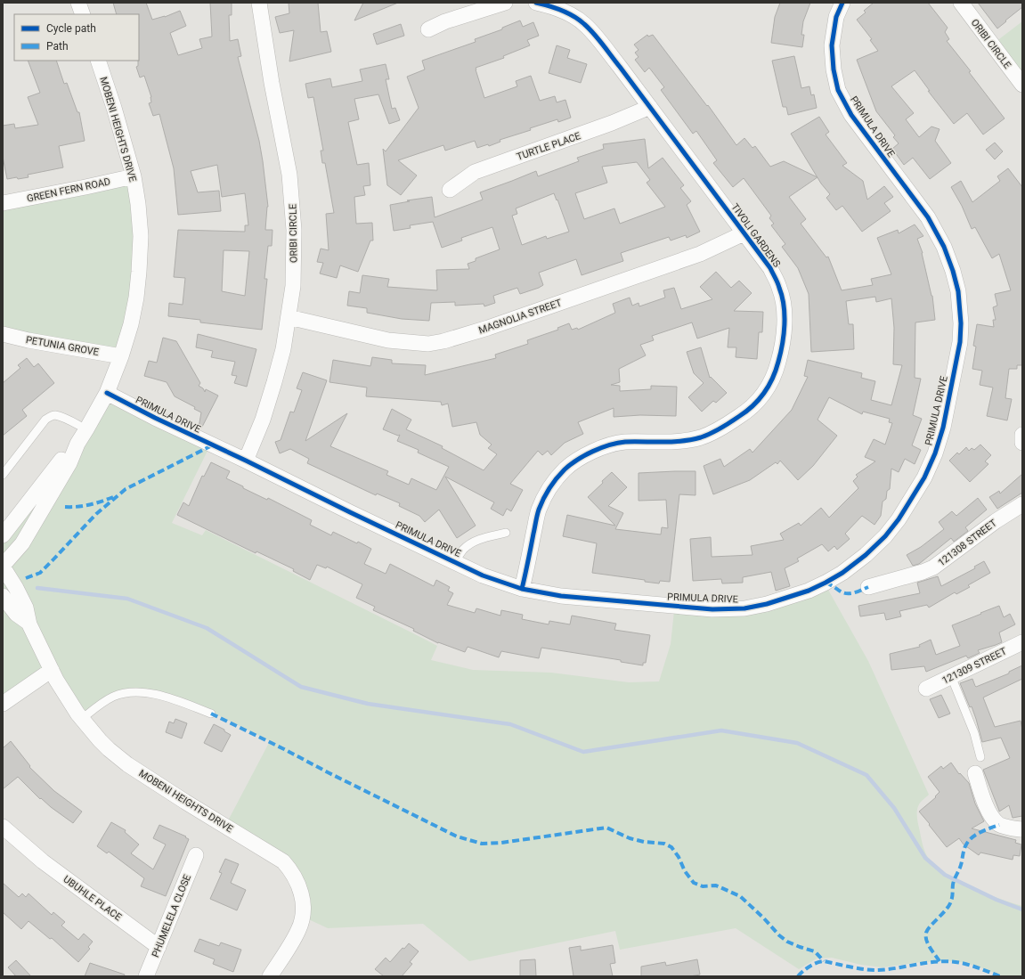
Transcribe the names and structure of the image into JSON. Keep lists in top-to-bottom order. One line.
{"streets":{"street":["ORIBI CIRCLE","PRIMULA DRIVE","MOBENI HEIGHTS DRIVE","TURTLE PLACE","GREEN FERN ROAD","TIVOLI GARDENS","MAGNOLIA STREET","PETUNIA GROVE","121308 STREET","121309 STREET","UBUHLE PLACE","PHUMELELA CLOSE"]},"crossings":[["ORIBI CIRCLE","PRIMULA DRIVE"],["ORIBI CIRCLE","MAGNOLIA STREET"],["PRIMULA DRIVE","MOBENI HEIGHTS DRIVE"],["PRIMULA DRIVE","TIVOLI GARDENS"],["MOBENI HEIGHTS DRIVE","GREEN FERN ROAD"],["MOBENI HEIGHTS DRIVE","PETUNIA GROVE"],["TURTLE PLACE","TIVOLI GARDENS"],["TIVOLI GARDENS","MAGNOLIA STREET"],["UBUHLE PLACE","PHUMELELA CLOSE"]],"legend":["Cycle path","Path"]}
